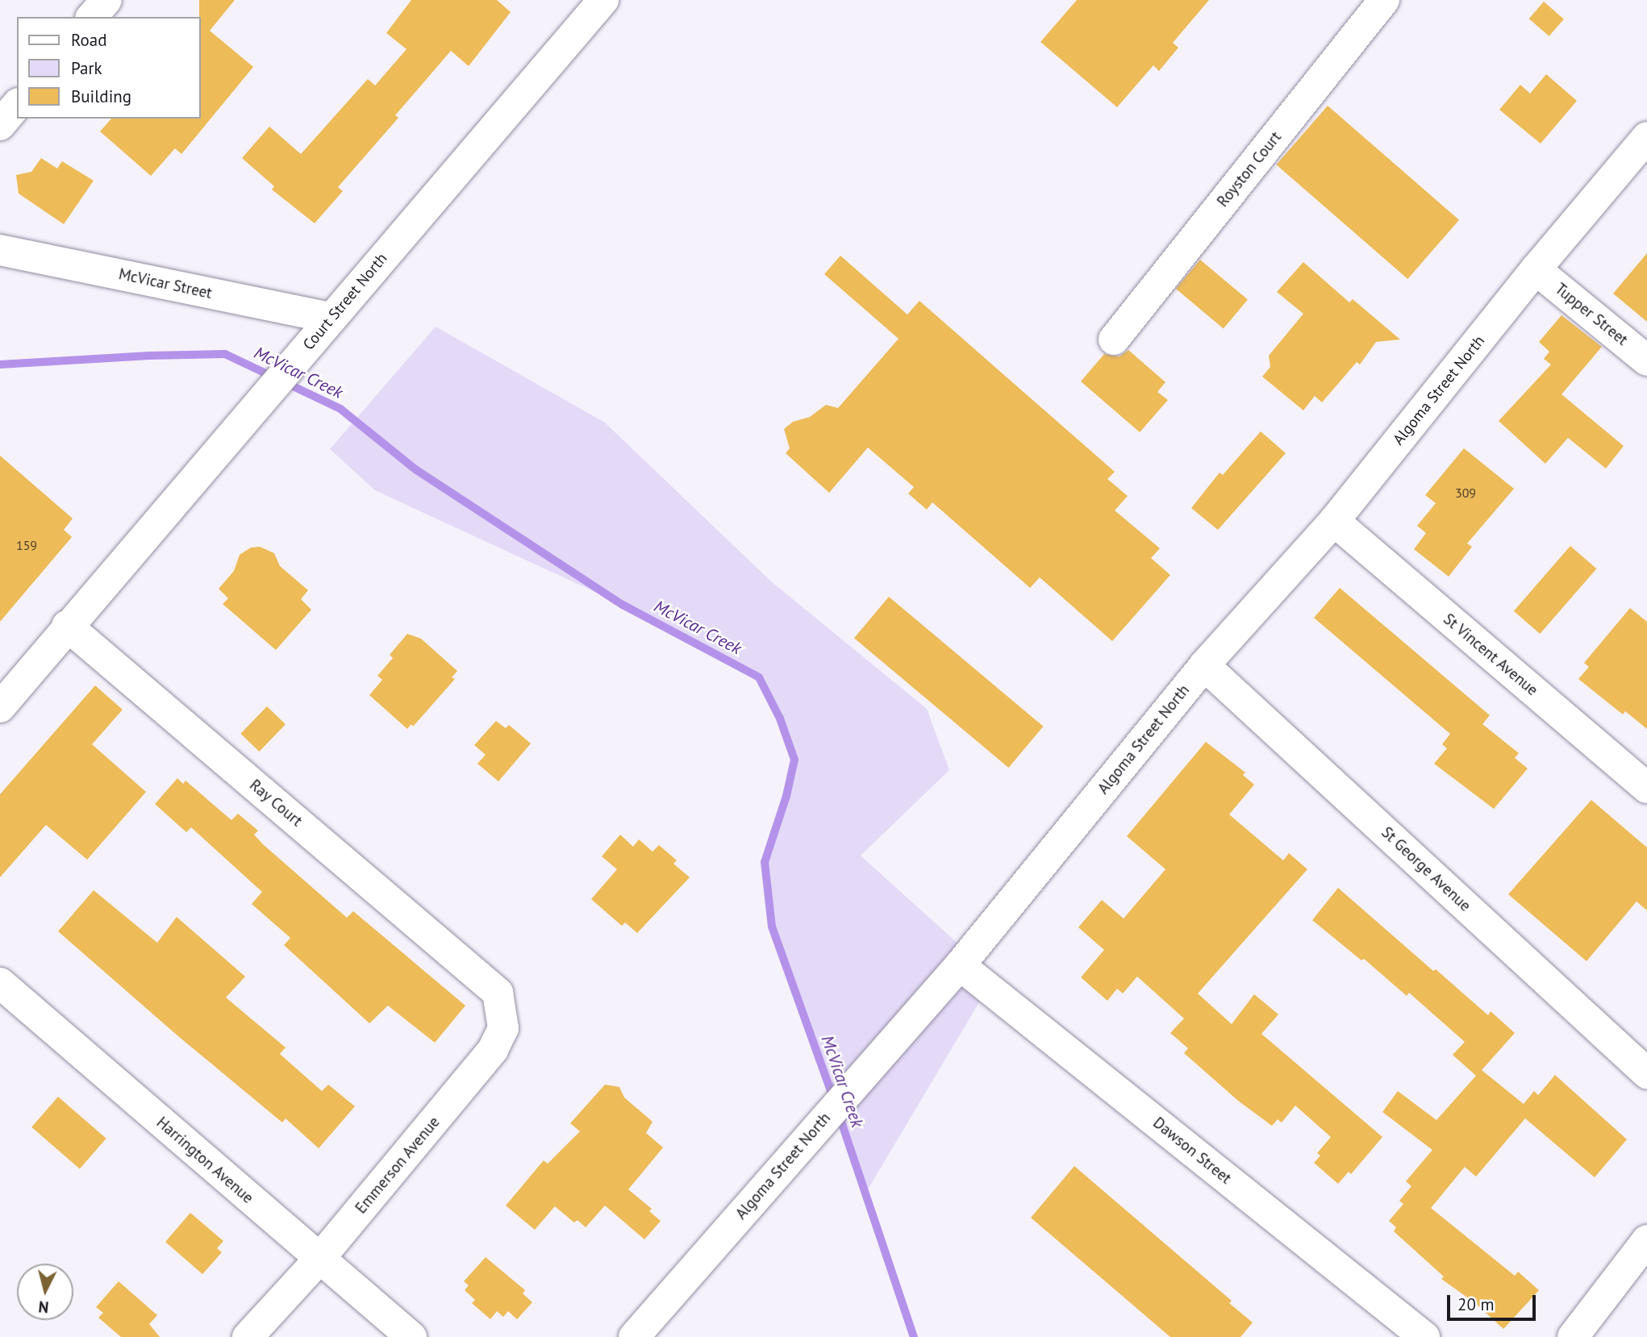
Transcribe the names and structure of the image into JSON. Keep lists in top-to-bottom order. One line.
{"streets":{"street":["Royston Court","McVicar Street","Court Street North","Tupper Street","Algoma Street North","St Vincent Avenue","Ray Court","St George Avenue","Dawson Street","Harrington Avenue","Emmerson Avenue"]},"crossings":[["McVicar Street","Court Street North"],["Court Street North","Ray Court"],["Tupper Street","Algoma Street North"],["Algoma Street North","St Vincent Avenue"],["Algoma Street North","St George Avenue"],["Algoma Street North","Dawson Street"],["Ray Court","Emmerson Avenue"],["Harrington Avenue","Emmerson Avenue"]],"water":["McVicar Creek"],"house_numbers":["309","159"],"legend":["Road","Park","Building"],"scale_bar":"20 m","north":"bottom"}
